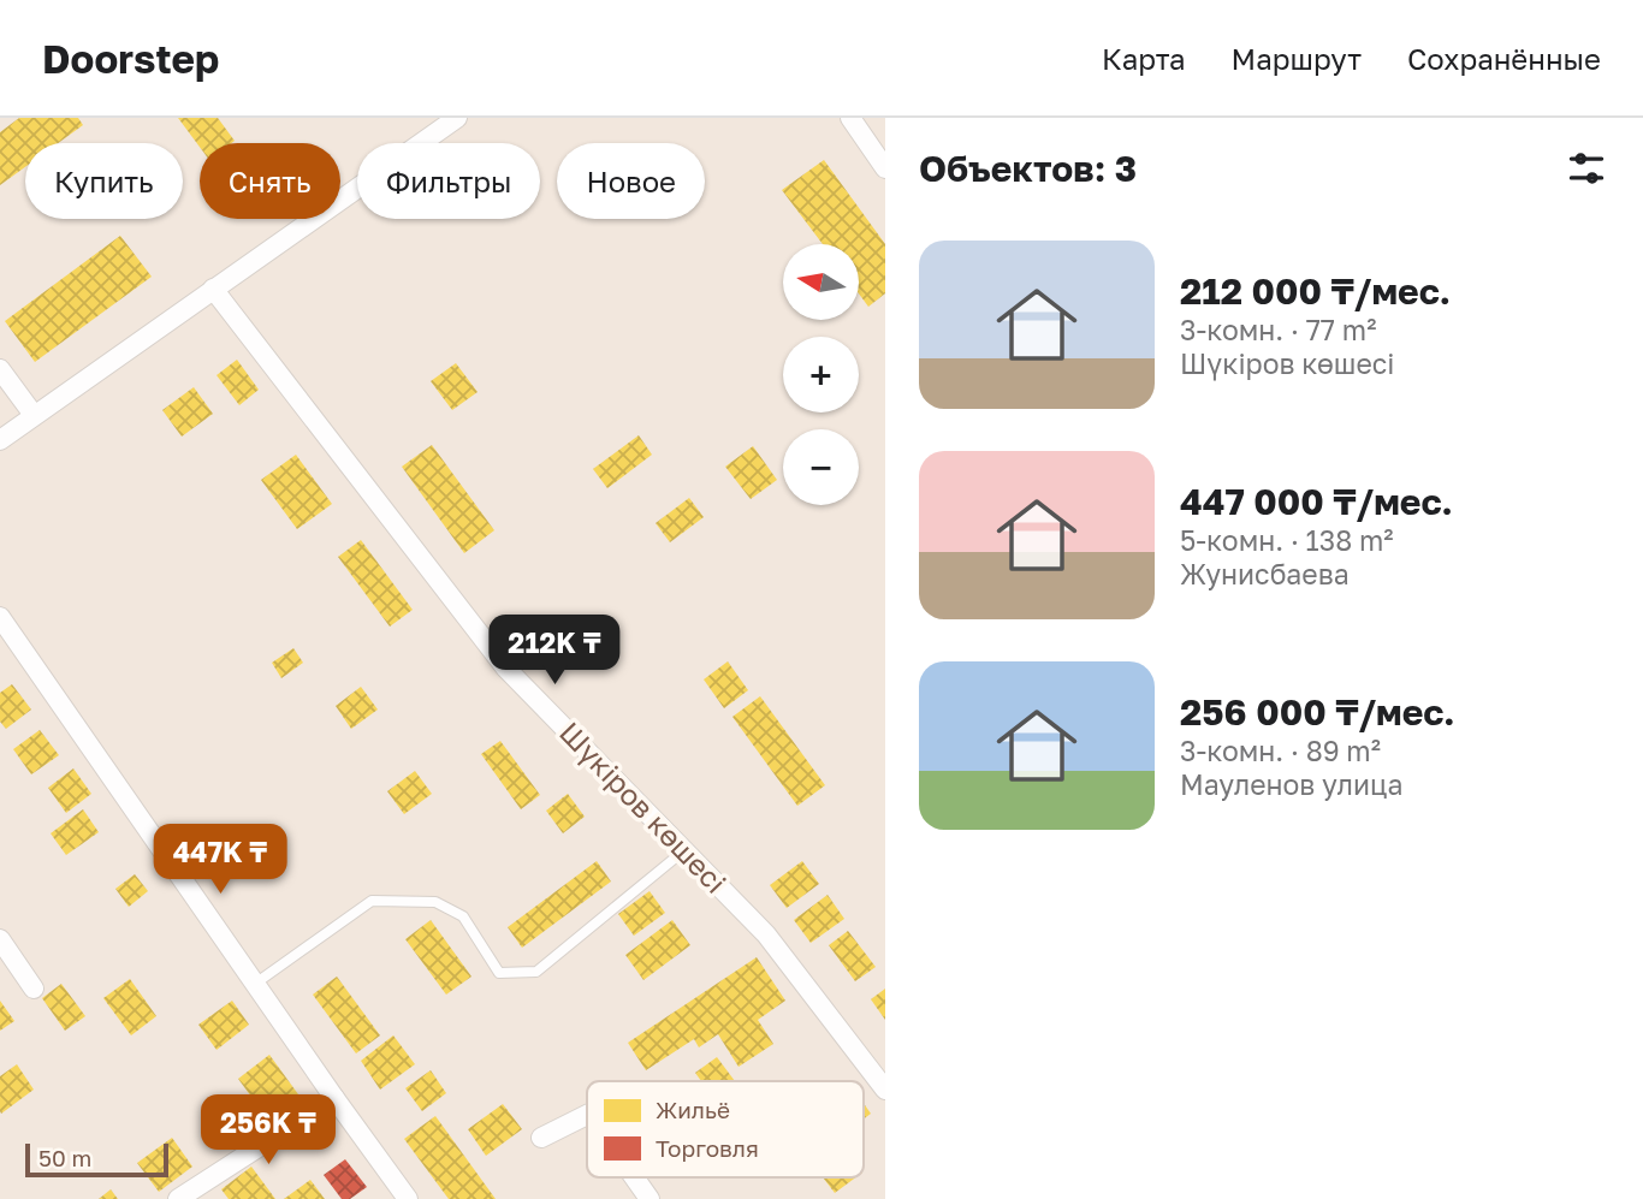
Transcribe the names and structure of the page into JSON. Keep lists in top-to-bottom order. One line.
{"streets":{"street":["Шүкіров көшесі"]},"legend":["Жильё","Торговля"],"scale_bar":"50 m","north":"left","page":{"header":"Doorstep","nav":["Карта","Маршрут","Сохранённые"],"heading":"Объектов: 3","chip":["Купить","Снять","Фильтры","Новое"],"list":[{"name":"212 000 ₸/мес.","note":"3-комн. · 77 m² · Шүкіров көшесі"},{"name":"447 000 ₸/мес.","note":"5-комн. · 138 m² · Жунисбаева"},{"name":"256 000 ₸/мес.","note":"3-комн. · 89 m² · Мауленов улица"}],"map_buttons":["+","−"],"price":["212K ₸","447K ₸","256K ₸"],"scale":"50 m"}}
